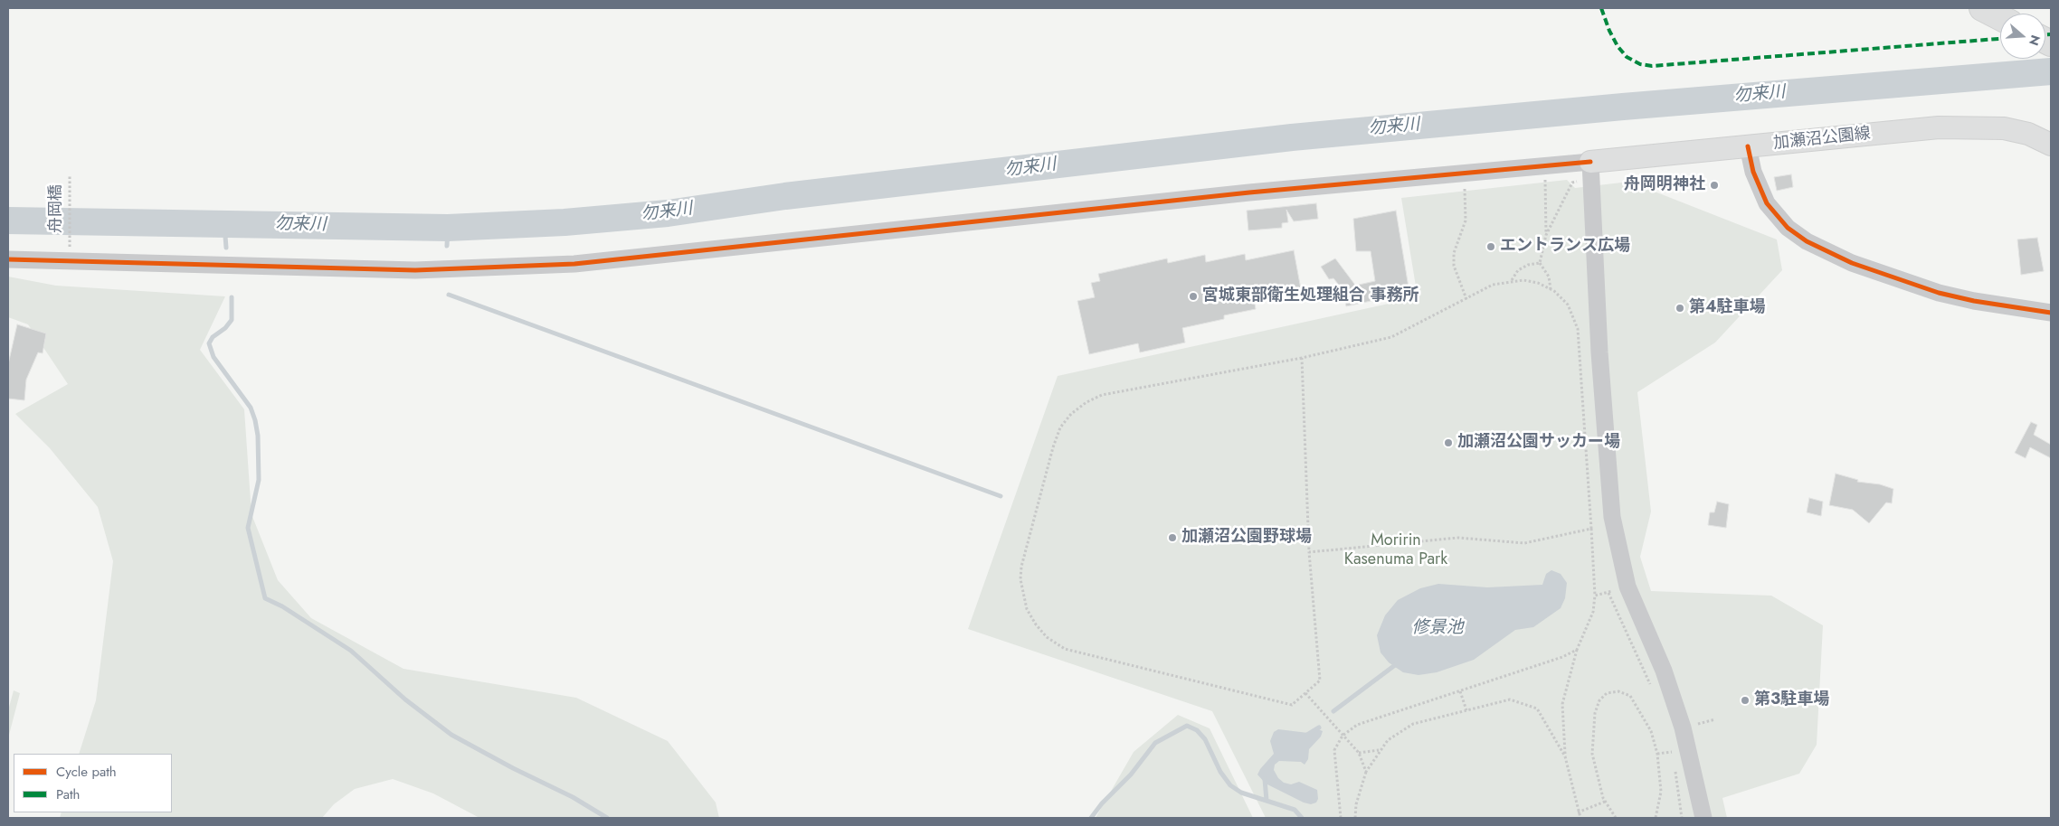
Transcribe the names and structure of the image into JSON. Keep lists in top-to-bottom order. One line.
{"streets":{"main road":["加瀬沼公園線"],"path":["舟岡橋"]},"water":["勿来川","修景池"],"parks":["Moririn Kasenuma Park"],"places":["舟岡明神社","エントランス広場","宮城東部衛生処理組合 事務所","第4駐車場","加瀬沼公園サッカー場","加瀬沼公園野球場","第3駐車場"],"legend":["Cycle path","Path"],"north":"right"}
